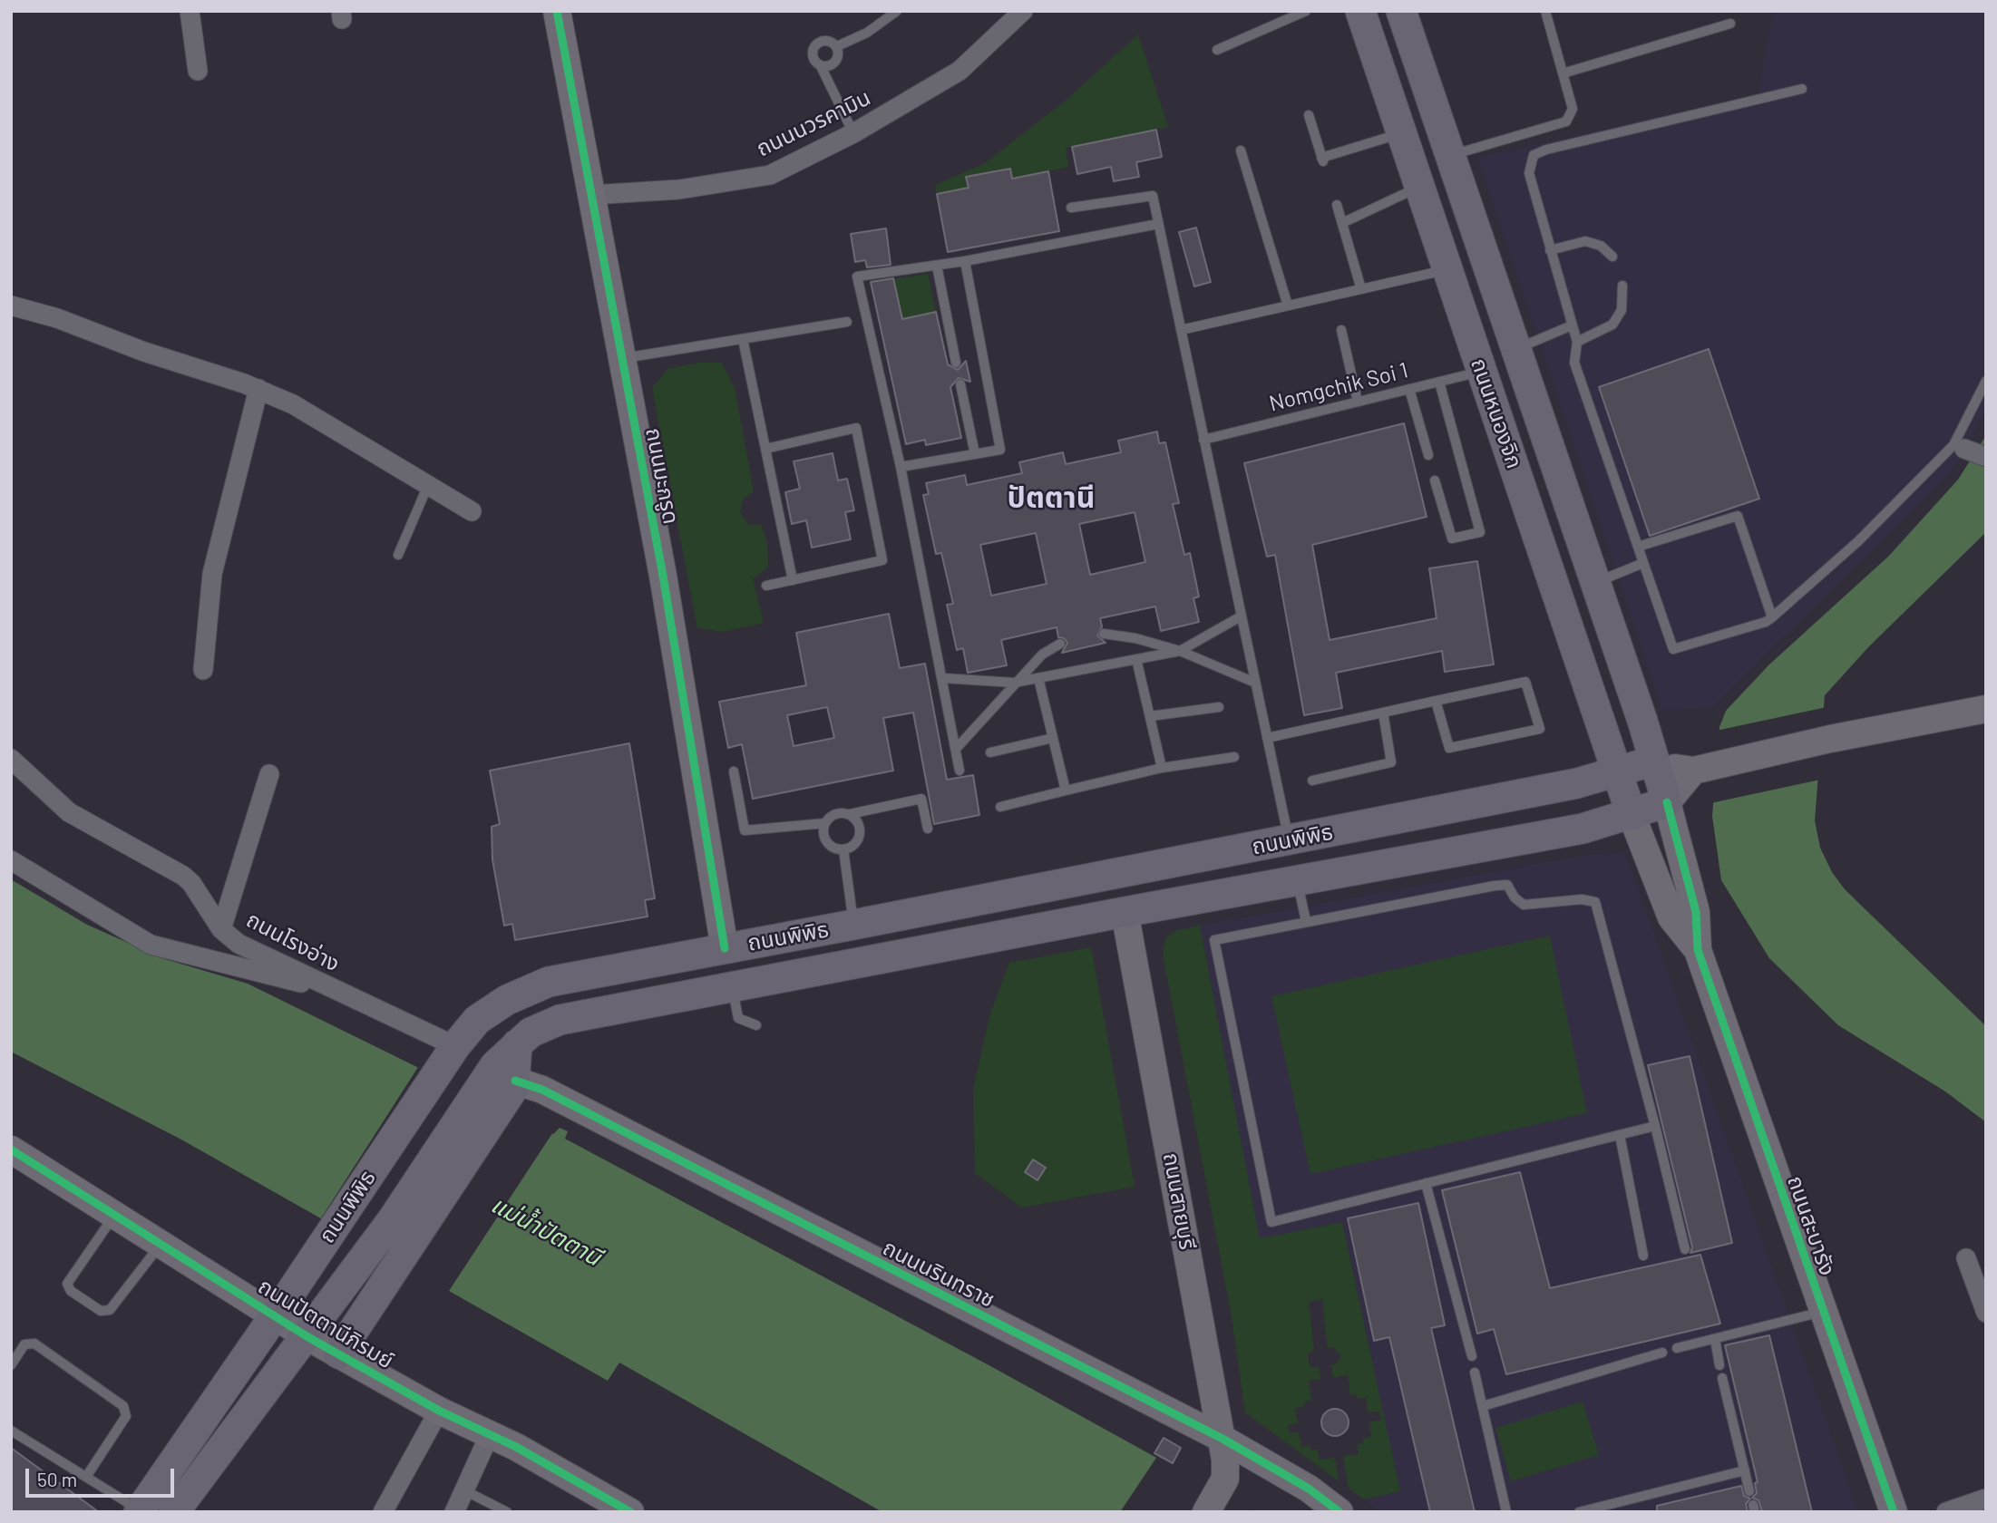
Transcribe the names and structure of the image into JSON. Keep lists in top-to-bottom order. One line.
{"streets":{"main road":["ถนนหนองจิก","ถนนพิพิธ"],"street":["ถนนนวรคามิน","ถนนมะกรูด","ถนนโรงอ่าง","ถนนสายบุรี","ถนนสะบารัง","ถนนนรินทราช","ถนนปัตตานีภิรมย์"],"lane":["Nomgchik Soi 1"]},"crossings":[["ถนนนวรคามิน","ถนนมะกรูด"],["Nomgchik Soi 1","ถนนหนองจิก"],["ถนนหนองจิก","ถนนพิพิธ"],["ถนนมะกรูด","ถนนพิพิธ"],["ถนนพิพิธ","ถนนโรงอ่าง"],["ถนนพิพิธ","ถนนสายบุรี"],["ถนนพิพิธ","ถนนนรินทราช"],["ถนนพิพิธ","ถนนปัตตานีภิรมย์"],["ถนนสายบุรี","ถนนนรินทราช"]],"districts":["ปัตตานี"],"water":["แม่น้ำปัตตานี"],"scale_bar":"50 m"}
